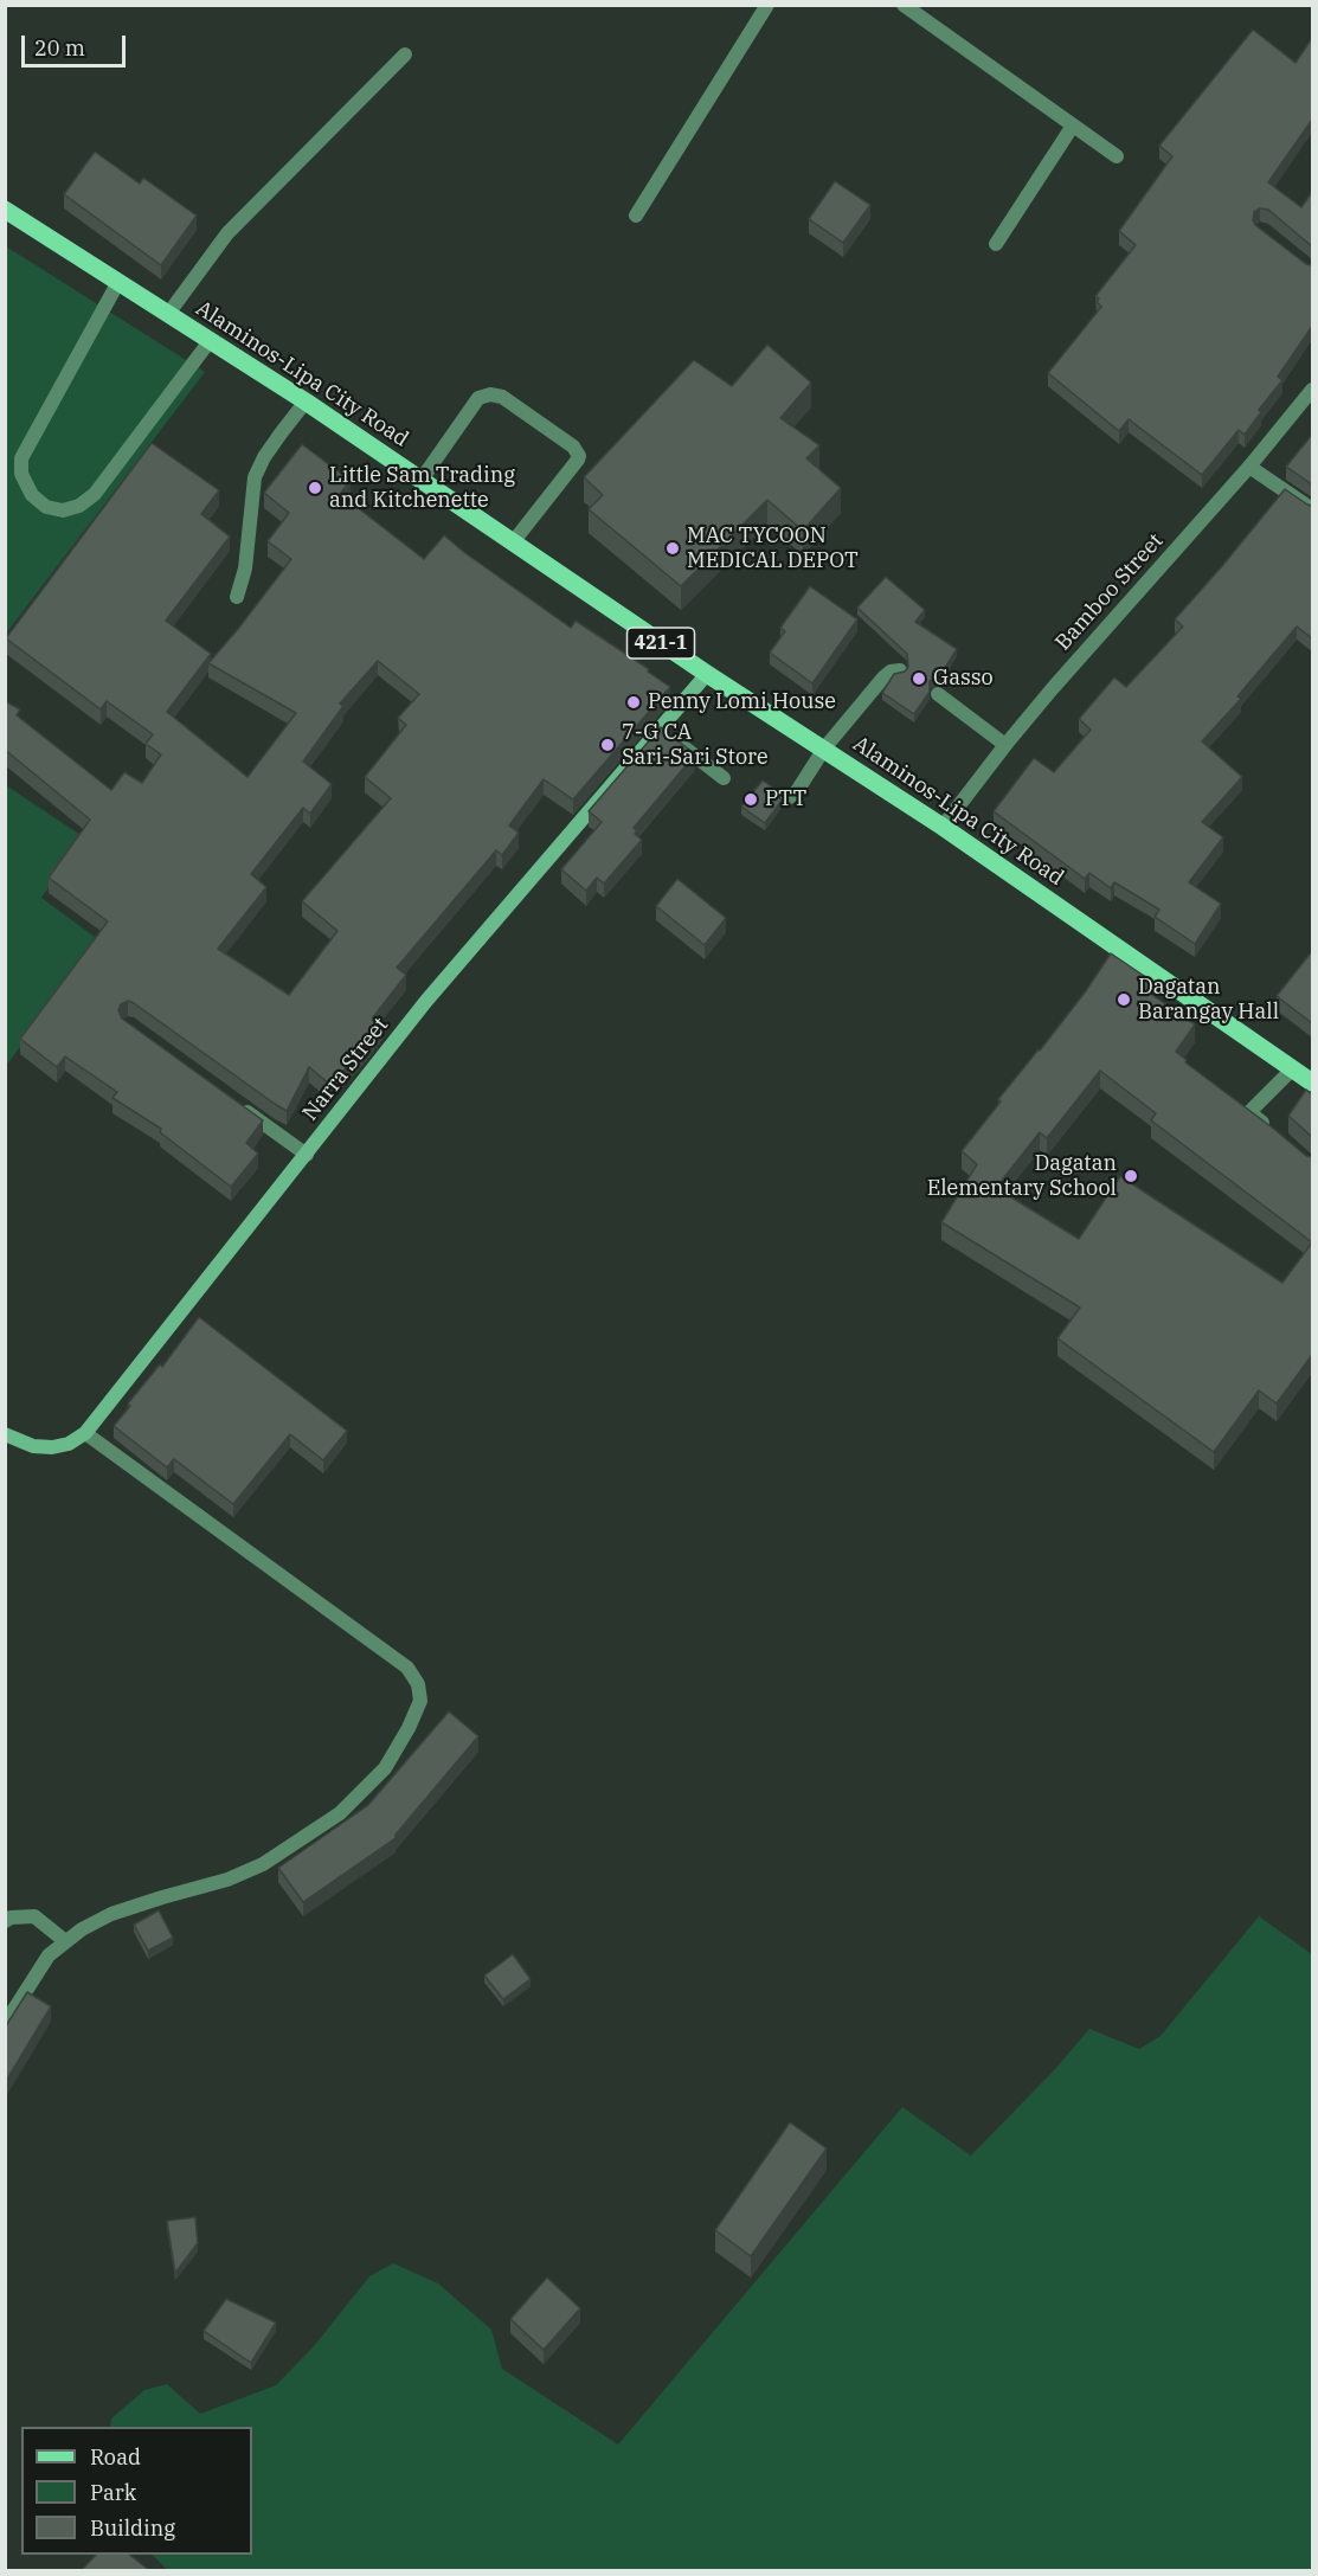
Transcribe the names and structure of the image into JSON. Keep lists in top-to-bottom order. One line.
{"streets":{"main road":["Alaminos-Lipa City Road","421-1"],"street":["Bamboo Street","Narra Street"]},"crossings":[["Alaminos-Lipa City Road","Bamboo Street"],["Alaminos-Lipa City Road","Narra Street"]],"places":["Little Sam Trading and Kitchenette","MAC TYCOON MEDICAL DEPOT","Gasso","Penny Lomi House","7-G CA Sari-Sari Store","PTT","Dagatan Barangay Hall","Dagatan Elementary School"],"legend":["Road","Park","Building"],"scale_bar":"20 m"}
